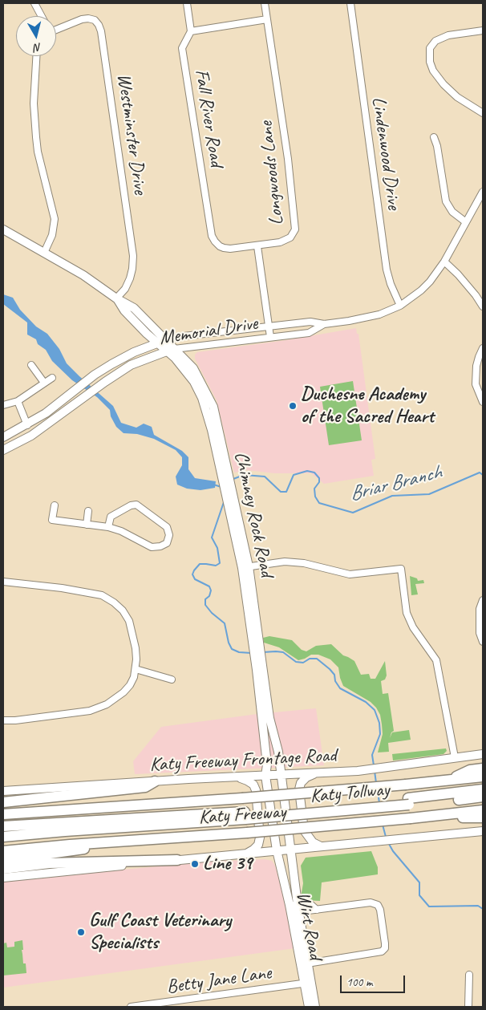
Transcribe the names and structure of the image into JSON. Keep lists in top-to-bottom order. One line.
{"streets":{"highway":["Katy Tollway","Katy Freeway"],"main road":["Memorial Drive","Chimney Rock Road","Katy Freeway Frontage Road","Wirt Road"],"street":["Fall River Road","Westminster Drive","Lindenwood Drive","Longwoods Lane","Betty Jane Lane"]},"crossings":[["Fall River Road","Longwoods Lane"],["Westminster Drive","Chimney Rock Road"],["Lindenwood Drive","Memorial Drive"],["Longwoods Lane","Memorial Drive"],["Memorial Drive","Chimney Rock Road"],["Chimney Rock Road","Katy Freeway Frontage Road"],["Chimney Rock Road","Wirt Road"],["Katy Freeway Frontage Road","Wirt Road"],["Wirt Road","Betty Jane Lane"]],"water":["Briar Branch"],"places":["Duchesne Academy of the Sacred Heart","Line 39","Gulf Coast Veterinary Specialists"],"scale_bar":"100 m","north":"bottom"}
